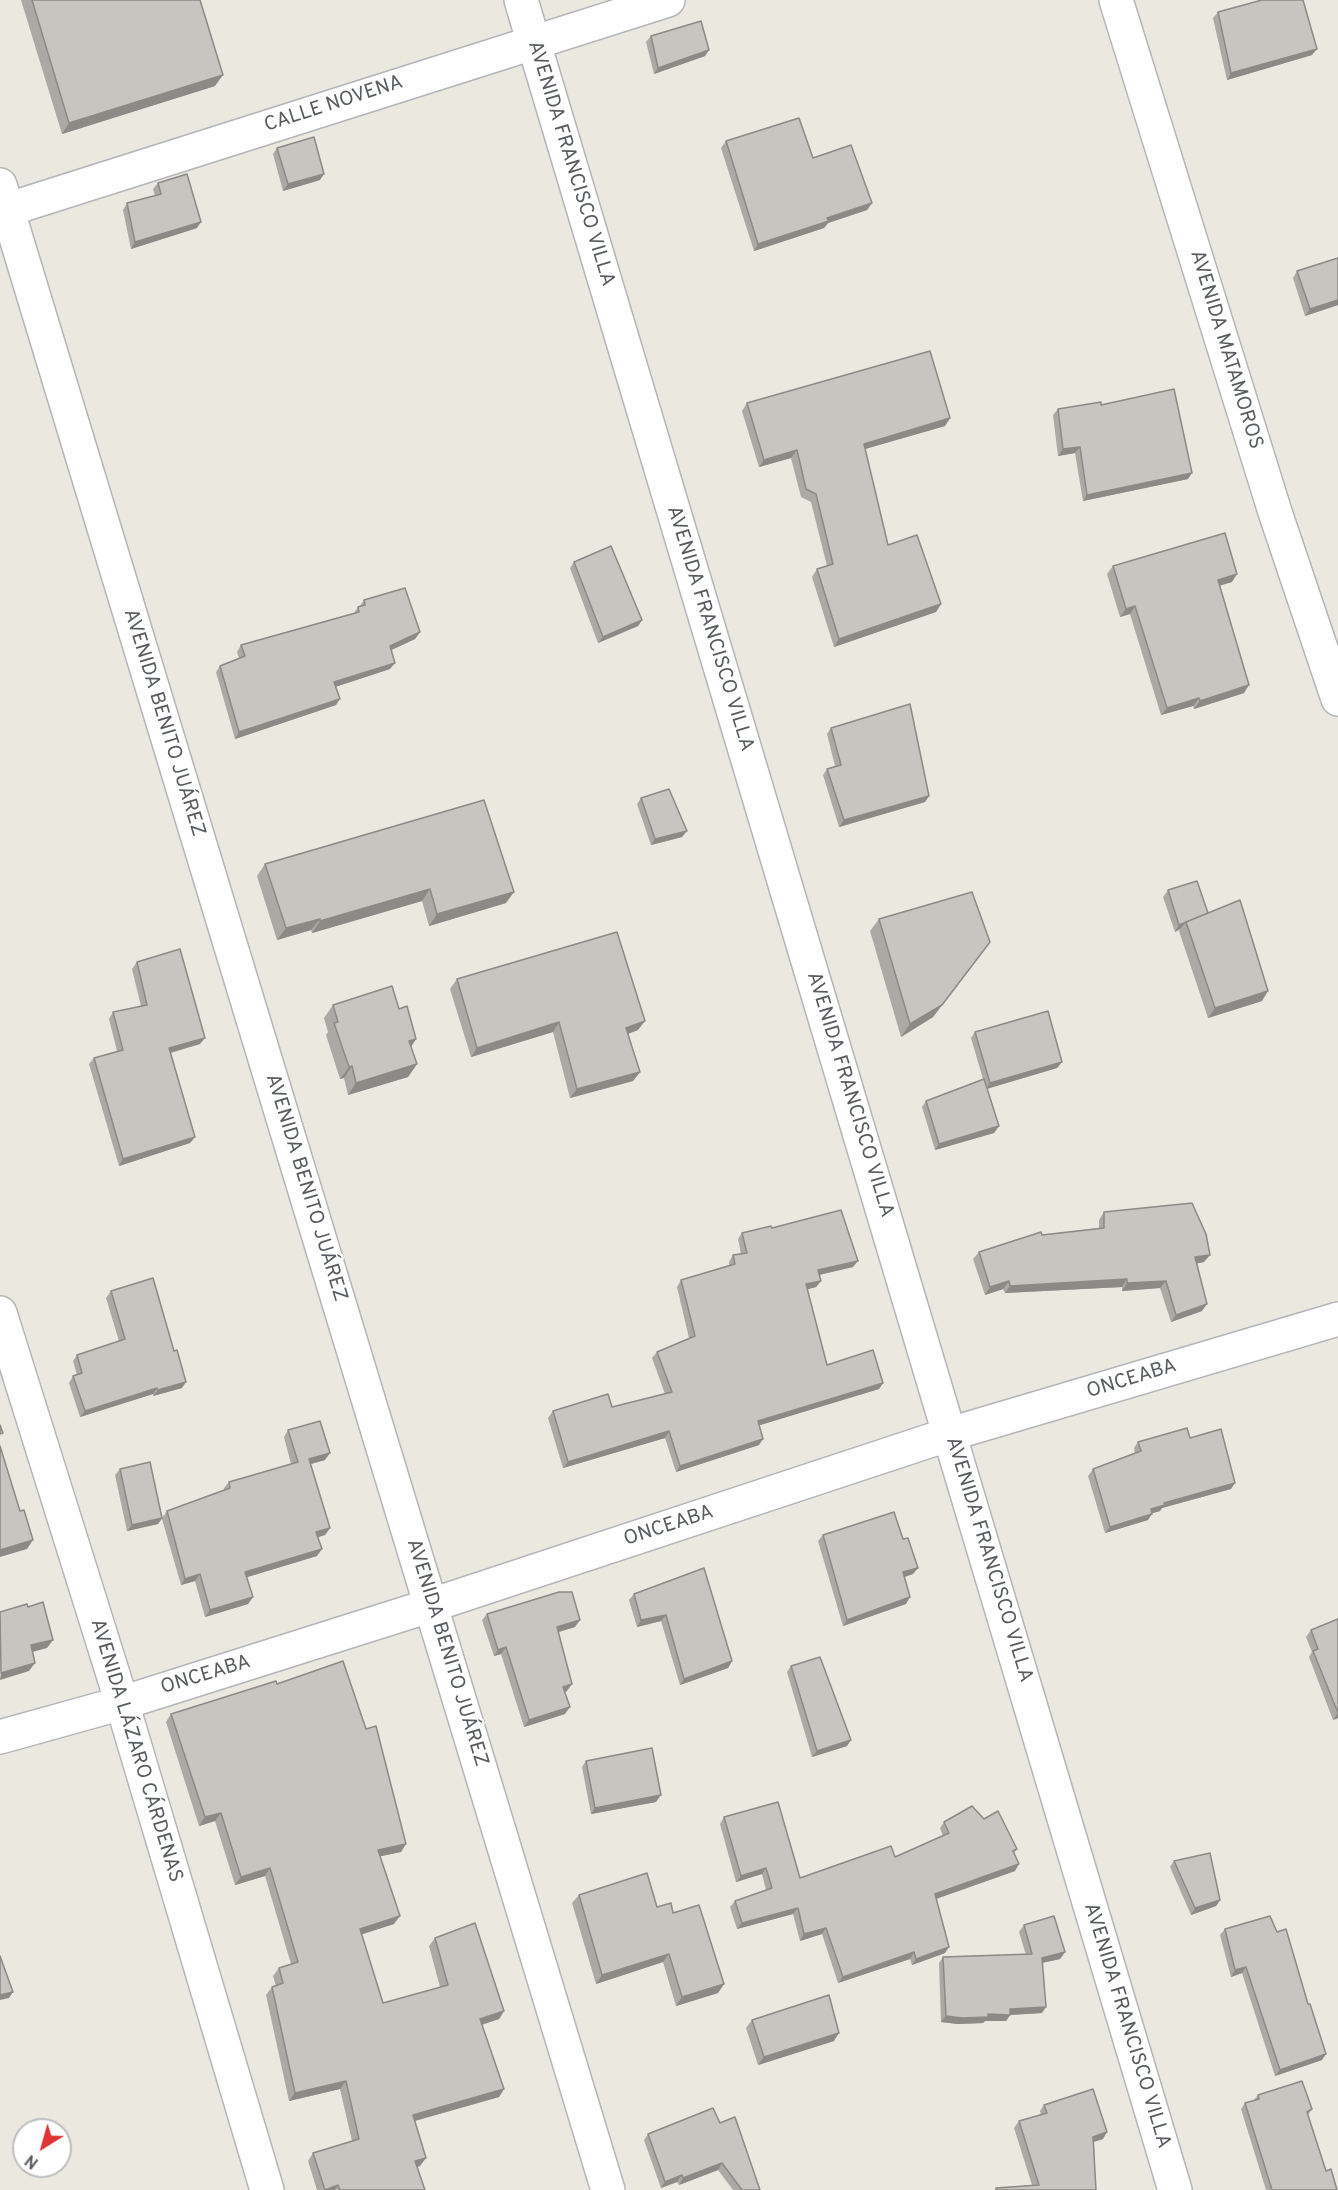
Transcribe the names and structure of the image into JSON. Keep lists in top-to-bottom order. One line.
{"streets":{"street":["CALLE NOVENA","AVENIDA FRANCISCO VILLA","AVENIDA MATAMOROS","AVENIDA BENITO JUÁREZ","ONCEABA","AVENIDA LÁZARO CÁRDENAS"]},"crossings":[["CALLE NOVENA","AVENIDA FRANCISCO VILLA"],["CALLE NOVENA","AVENIDA BENITO JUÁREZ"],["AVENIDA FRANCISCO VILLA","ONCEABA"],["AVENIDA BENITO JUÁREZ","ONCEABA"],["ONCEABA","AVENIDA LÁZARO CÁRDENAS"]],"north":"bottom left"}
